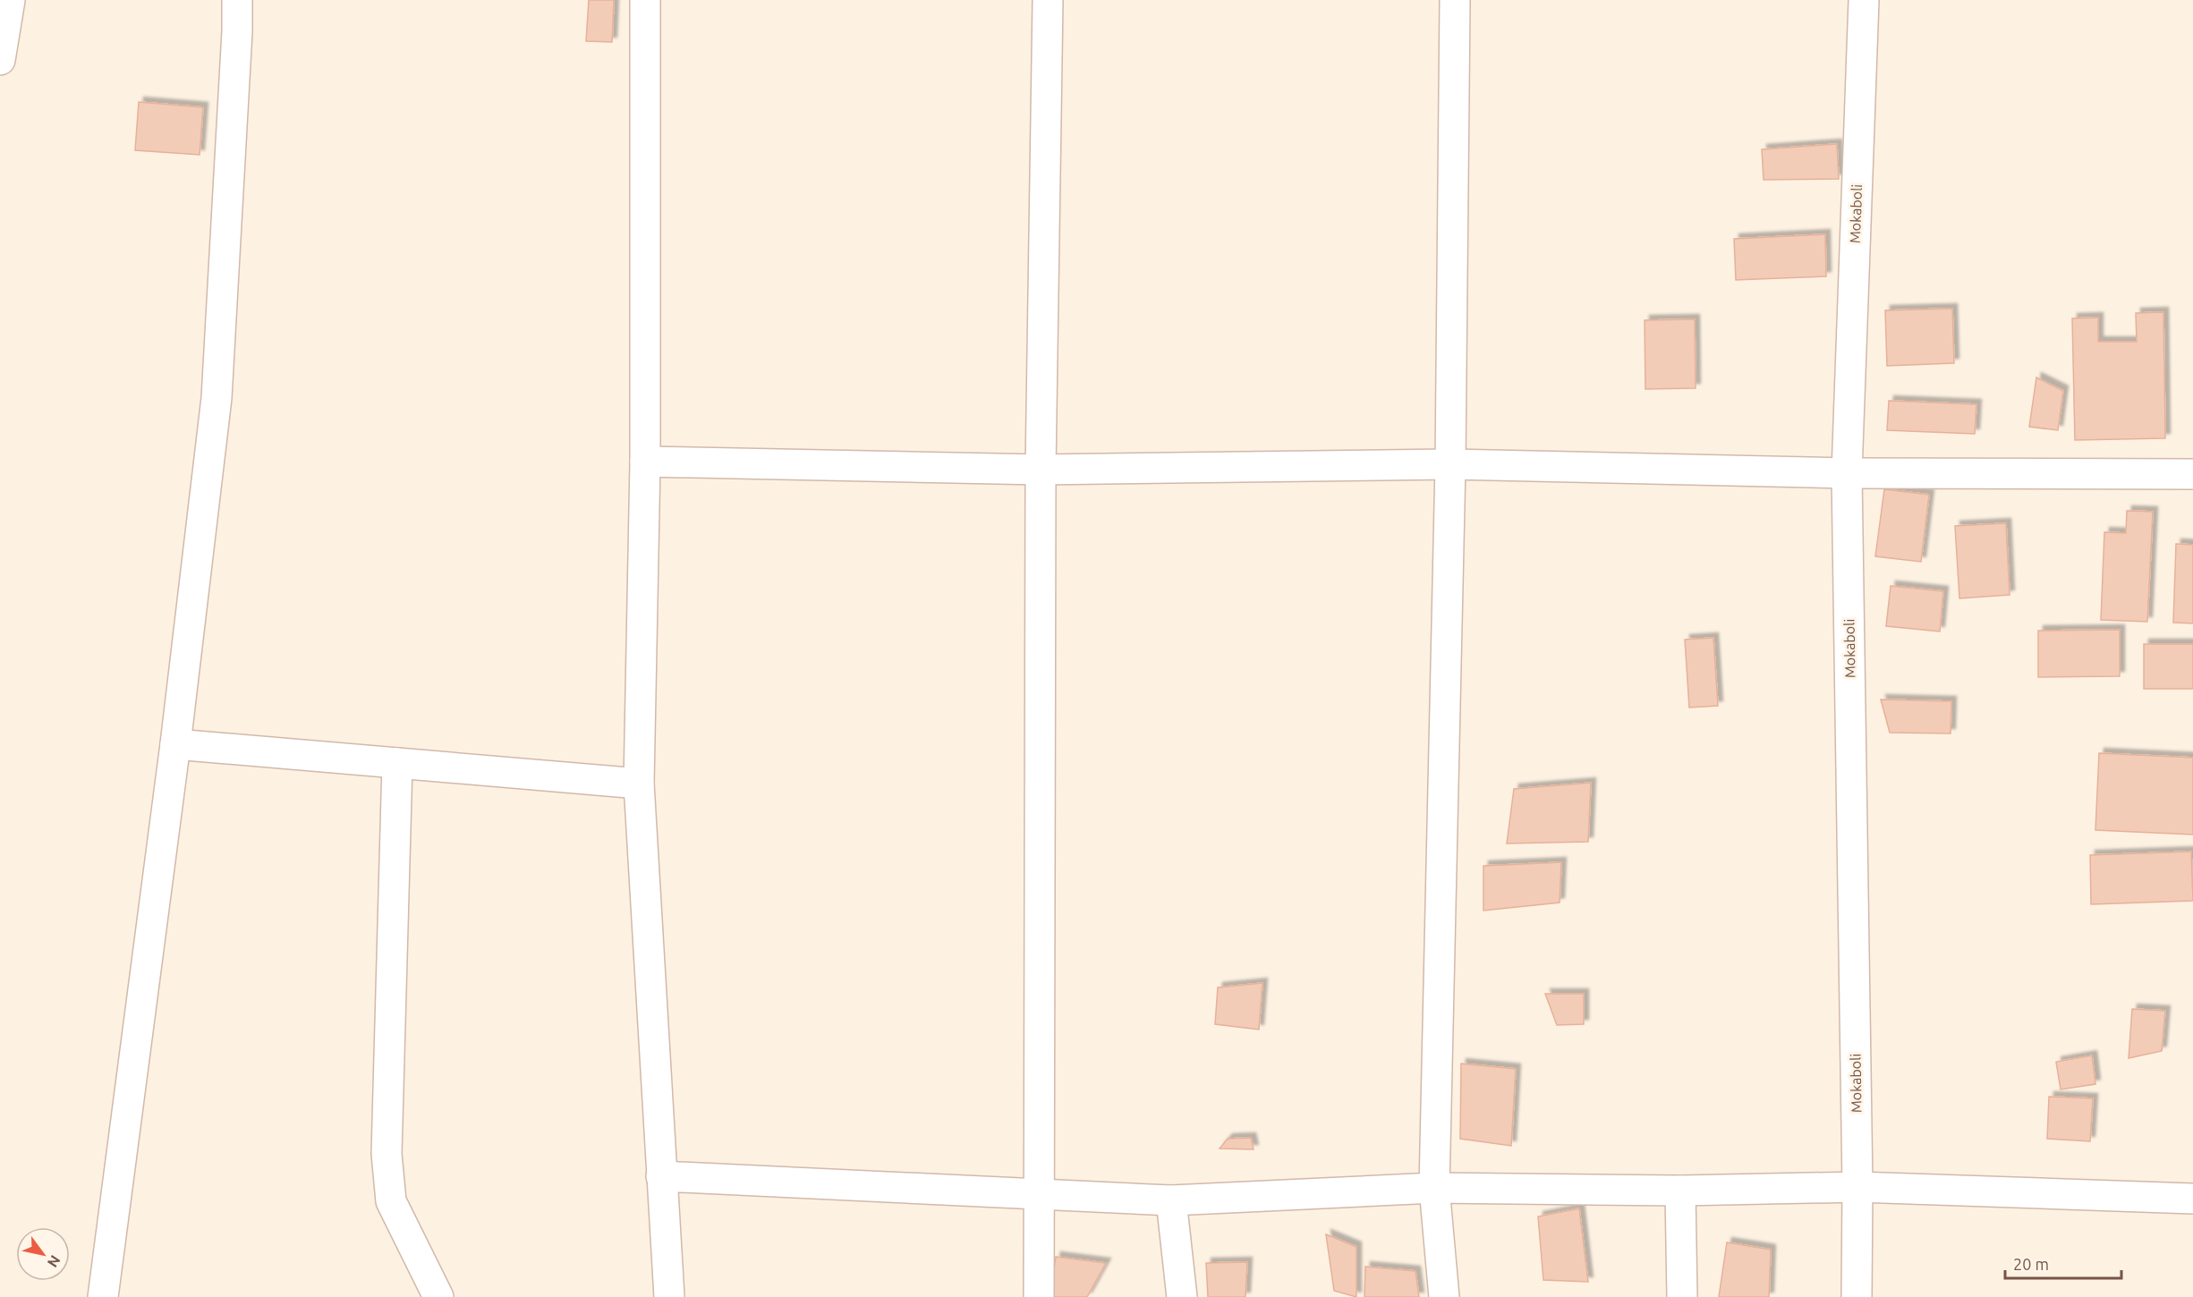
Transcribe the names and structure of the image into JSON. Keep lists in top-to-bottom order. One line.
{"streets":{"street":["Mokaboli"]},"scale_bar":"20 m","north":"bottom right"}
